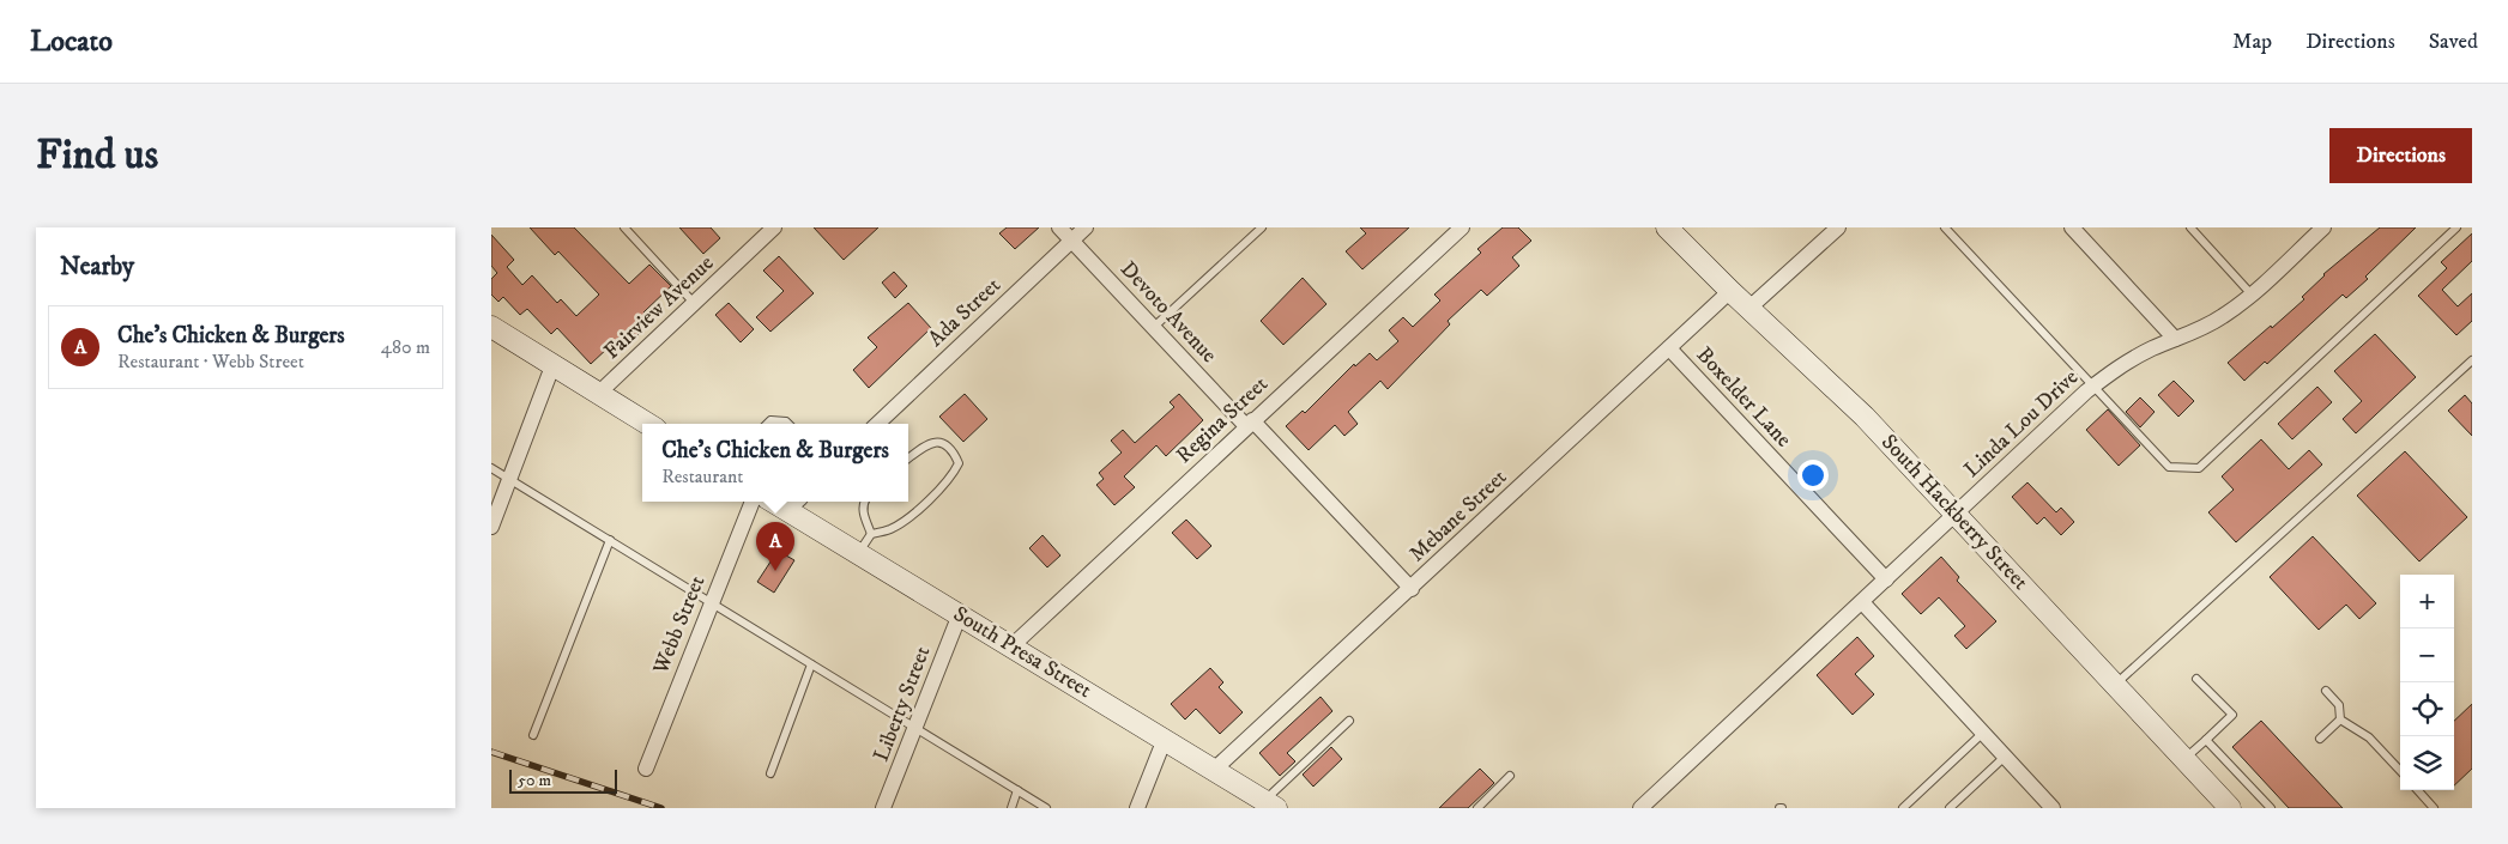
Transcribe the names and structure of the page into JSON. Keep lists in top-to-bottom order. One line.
{"streets":{"main road":["South Hackberry Street","South Presa Street"],"street":["Fairview Avenue","Ada Street","Devoto Avenue","Boxelder Lane","Regina Street","Linda Lou Drive","Mebane Street","Webb Street","Liberty Street"]},"crossings":[["Ada Street","Devoto Avenue"],["Devoto Avenue","Regina Street"],["Devoto Avenue","Mebane Street"],["Boxelder Lane","Linda Lou Drive"],["Boxelder Lane","Mebane Street"],["Regina Street","South Presa Street"],["Linda Lou Drive","South Hackberry Street"],["South Hackberry Street","Mebane Street"],["Mebane Street","South Presa Street"],["South Presa Street","Liberty Street"]],"scale_bar":"50 m","page":{"header":"Locato","nav":["Map","Directions","Saved"],"buttons":"Directions","title":"Find us","heading":"Nearby","list":[{"mark":"A","name":"Che's Chicken & Burgers","note":"Restaurant · Webb Street","value":"480 m"}],"popup":["Che's Chicken & Burgers","Restaurant"],"pins":"A","map_buttons":["+","−"],"scale":"50 m"}}
